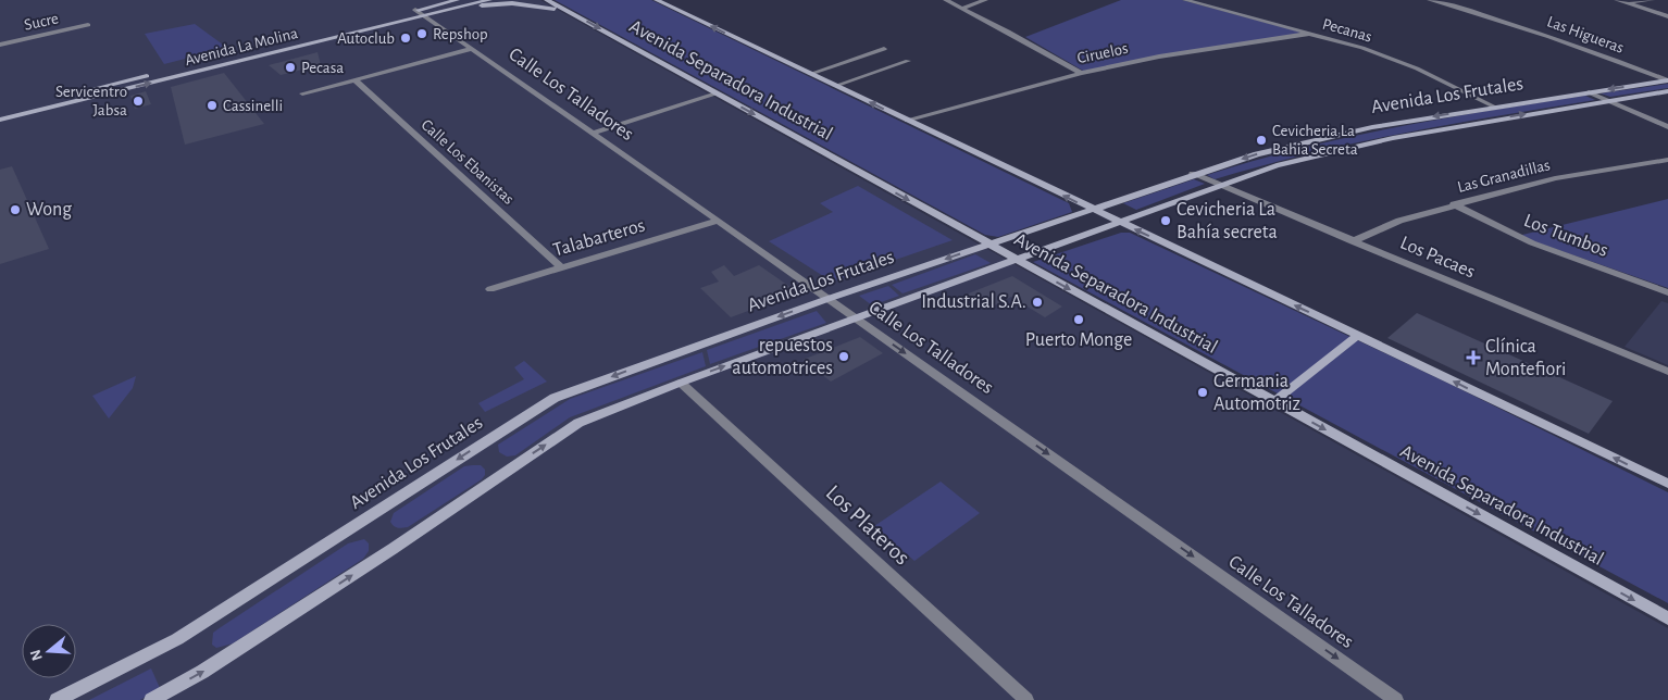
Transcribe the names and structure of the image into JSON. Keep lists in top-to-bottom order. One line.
{"streets":{"main road":["Avenida La Molina","Avenida Separadora Industrial","Avenida Los Frutales"],"street":["Sucre","Pecanas","Las Higueras","Ciruelos","Calle Los Talladores","Calle Los Ebanistas","Las Granadillas","Los Tumbos","Talabarteros","Los Pacaes","Los Plateros"]},"crossings":[["Pecanas","Ciruelos"],["Pecanas","Avenida Los Frutales"],["Las Higueras","Avenida Los Frutales"],["Avenida La Molina","Calle Los Talladores"],["Ciruelos","Avenida Separadora Industrial"],["Avenida Separadora Industrial","Avenida Los Frutales"],["Calle Los Talladores","Avenida Los Frutales"],["Calle Los Talladores","Talabarteros"],["Avenida Los Frutales","Los Pacaes"],["Avenida Los Frutales","Los Plateros"],["Calle Los Ebanistas","Talabarteros"],["Las Granadillas","Los Tumbos"],["Las Granadillas","Los Pacaes"]],"one_way":["Calle Los Talladores"],"places":{"other":["Repshop","Autoclub","Pecasa","Servicentro Jabsa","Cassinelli","Cevicheria La Bahia Secreta","Wong","Cevicheria La Bahía secreta","Industrial S.A.","Puerto Monge","repuestos automotrices","Germania Automotriz"],"health":["Clínica Montefiori"]},"north":"left"}
